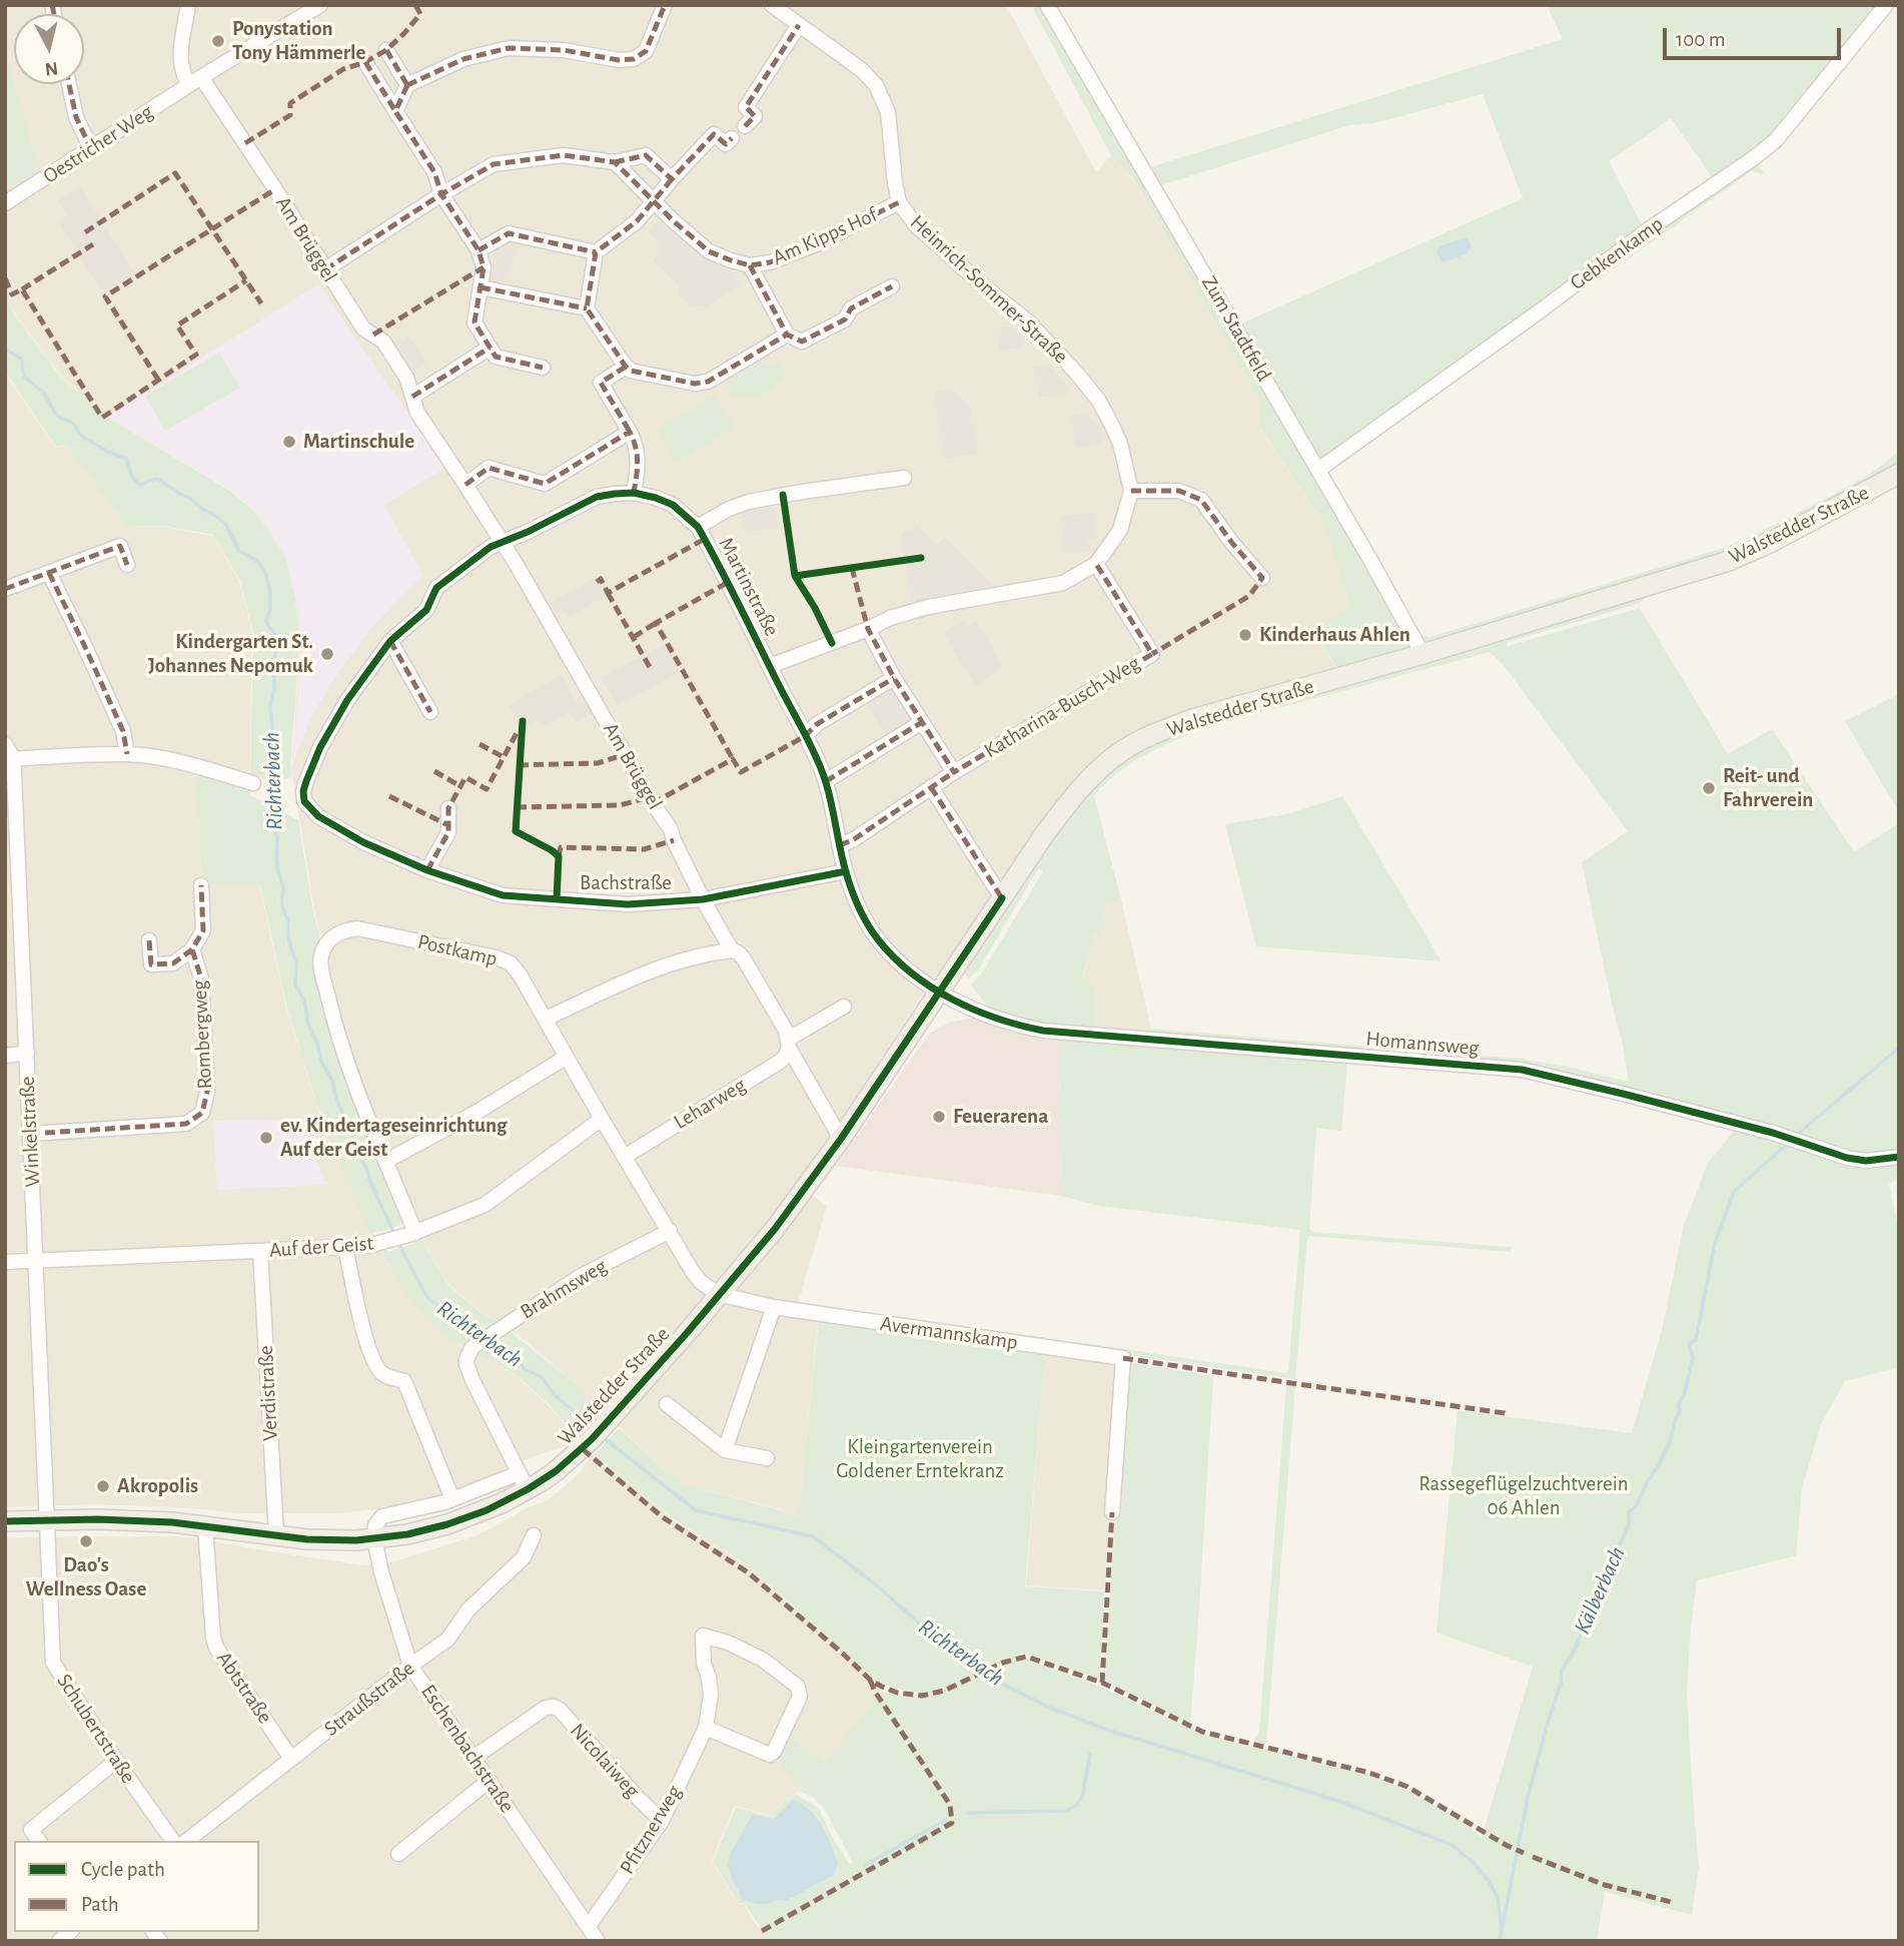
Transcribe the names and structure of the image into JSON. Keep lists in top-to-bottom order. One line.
{"streets":{"main road":["Walstedder Straße"],"street":["Oestricher Weg","Am Kipps Hof","Am Brüggel","Gebkenkamp","Heinrich-Sommer-Straße","Zum Stadtfeld","Martinstraße","Katharina-Busch-Weg","Bachstraße","Postkamp","Rombergweg","Homannsweg","Leharweg","Winkelstraße","Auf der Geist","Brahmsweg","Avermannskamp","Verdistraße","Abtstraße","Straußstraße","Schubertstraße","Eschenbachstraße","Nicolaiweg","Pfitznerweg"]},"crossings":[["Oestricher Weg","Am Brüggel"],["Am Kipps Hof","Heinrich-Sommer-Straße"],["Am Brüggel","Walstedder Straße"],["Am Brüggel","Martinstraße"],["Am Brüggel","Bachstraße"],["Am Brüggel","Leharweg"],["Gebkenkamp","Zum Stadtfeld"],["Heinrich-Sommer-Straße","Martinstraße"],["Heinrich-Sommer-Straße","Katharina-Busch-Weg"],["Zum Stadtfeld","Walstedder Straße"],["Walstedder Straße","Martinstraße"],["Walstedder Straße","Postkamp"],["Walstedder Straße","Homannsweg"],["Walstedder Straße","Winkelstraße"],["Walstedder Straße","Brahmsweg"],["Walstedder Straße","Avermannskamp"],["Walstedder Straße","Verdistraße"],["Walstedder Straße","Abtstraße"],["Walstedder Straße","Schubertstraße"],["Walstedder Straße","Eschenbachstraße"],["Martinstraße","Katharina-Busch-Weg"],["Martinstraße","Bachstraße"],["Martinstraße","Homannsweg"],["Postkamp","Leharweg"],["Postkamp","Auf der Geist"],["Postkamp","Brahmsweg"],["Postkamp","Avermannskamp"],["Rombergweg","Winkelstraße"],["Winkelstraße","Auf der Geist"],["Winkelstraße","Schubertstraße"],["Auf der Geist","Verdistraße"],["Abtstraße","Straußstraße"],["Straußstraße","Eschenbachstraße"],["Eschenbachstraße","Nicolaiweg"],["Eschenbachstraße","Pfitznerweg"],["Nicolaiweg","Pfitznerweg"]],"water":["Richterbach","Kälberbach"],"parks":["Kleingartenverein Goldener Erntekranz","Rassegeflügelzuchtverein 06 Ahlen"],"places":["Ponystation Tony Hämmerle","Martinschule","Kinderhaus Ahlen","Kindergarten St. Johannes Nepomuk","Reit- und Fahrverein","Feuerarena","ev. Kindertageseinrichtung Auf der Geist","Akropolis","Dao's Wellness Oase"],"legend":["Cycle path","Path"],"scale_bar":"100 m","north":"bottom"}
